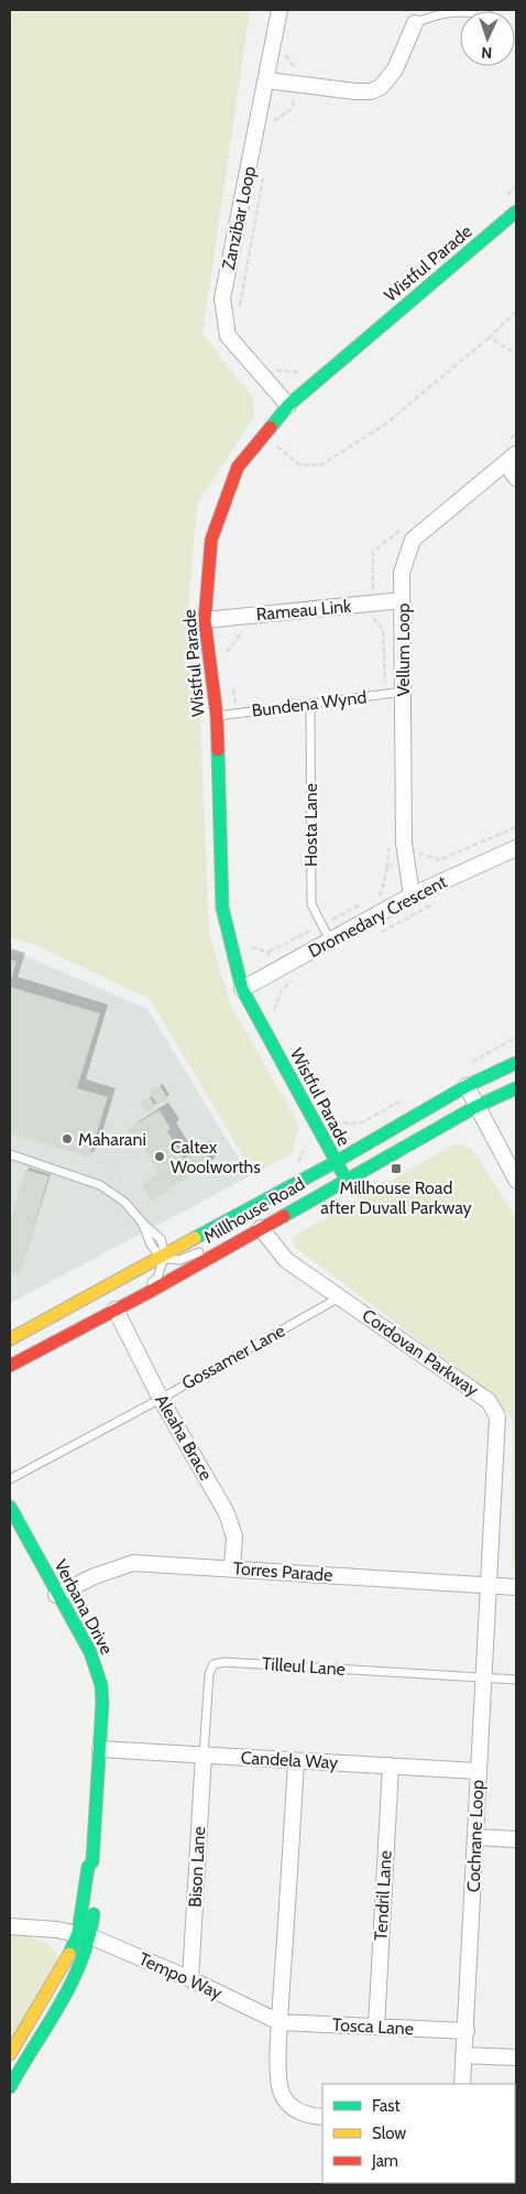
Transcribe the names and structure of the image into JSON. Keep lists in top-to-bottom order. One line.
{"streets":{"street":["Zanzibar Loop","Wistful Parade","Rameau Link","Vellum Loop","Dromedary Crescent","Millhouse Road","Cordovan Parkway","Aleaha Brace","Torres Parade","Verbana Drive","Candela Way","Cochrane Loop","Bison Lane","Tendril Lane","Tempo Way","Tosca Lane"],"lane":["Bundena Wynd","Hosta Lane","Gossamer Lane","Tilleul Lane"]},"crossings":[["Zanzibar Loop","Wistful Parade"],["Wistful Parade","Rameau Link"],["Wistful Parade","Bundena Wynd"],["Wistful Parade","Dromedary Crescent"],["Wistful Parade","Millhouse Road"],["Rameau Link","Vellum Loop"],["Vellum Loop","Bundena Wynd"],["Vellum Loop","Dromedary Crescent"],["Bundena Wynd","Hosta Lane"],["Hosta Lane","Dromedary Crescent"],["Millhouse Road","Cordovan Parkway"],["Millhouse Road","Aleaha Brace"],["Cordovan Parkway","Gossamer Lane"],["Cordovan Parkway","Torres Parade"],["Cordovan Parkway","Cochrane Loop"],["Gossamer Lane","Aleaha Brace"],["Aleaha Brace","Torres Parade"],["Torres Parade","Verbana Drive"],["Torres Parade","Cochrane Loop"],["Verbana Drive","Candela Way"],["Verbana Drive","Tempo Way"],["Tilleul Lane","Candela Way"],["Tilleul Lane","Cochrane Loop"],["Tilleul Lane","Bison Lane"],["Candela Way","Cochrane Loop"],["Candela Way","Bison Lane"],["Candela Way","Tendril Lane"],["Cochrane Loop","Tosca Lane"],["Bison Lane","Tempo Way"],["Tendril Lane","Tosca Lane"],["Tempo Way","Tosca Lane"]],"places":{"other":["Maharani","Caltex Woolworths"],"transit":["Millhouse Road after Duvall Parkway"]},"legend":["Fast","Slow","Jam"],"north":"bottom"}
